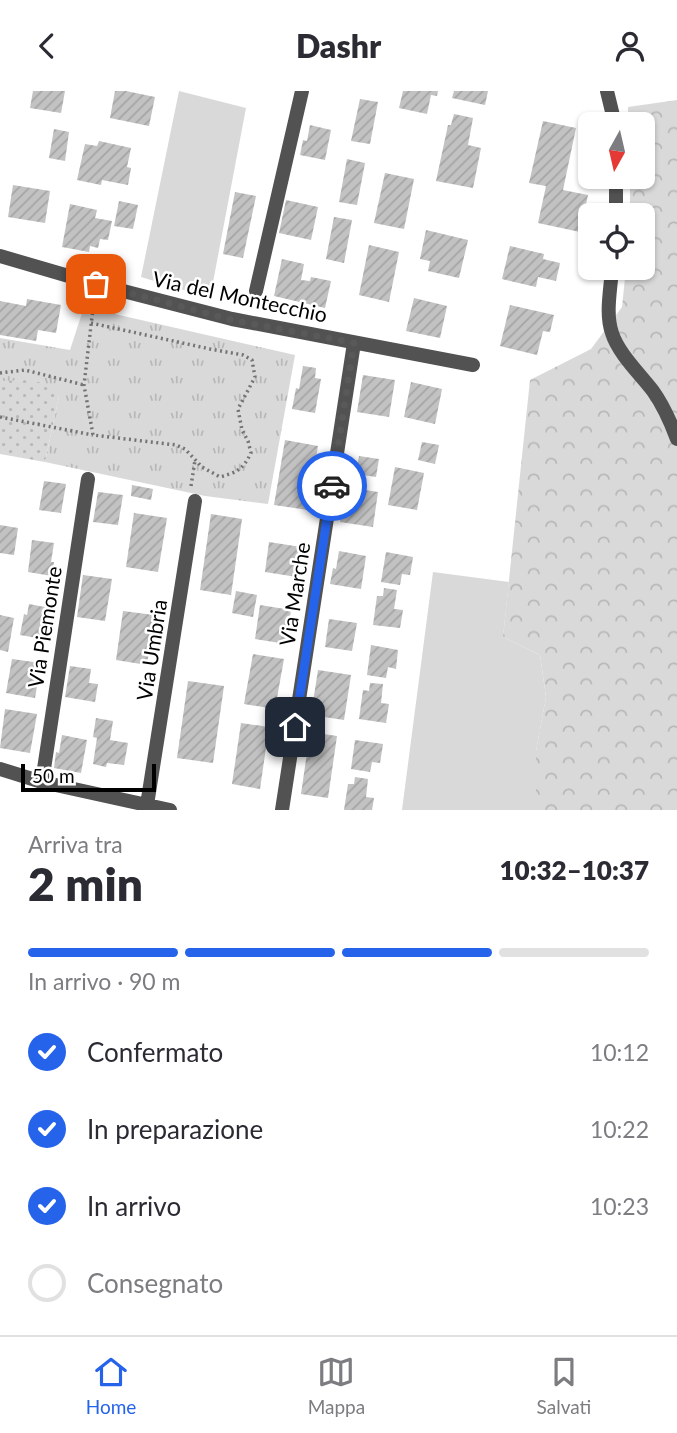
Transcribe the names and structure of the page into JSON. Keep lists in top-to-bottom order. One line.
{"streets":{"street":["Via del Montecchio","Via Marche","Via Piemonte","Via Umbria"]},"crossings":[["Via del Montecchio","Via Marche"]],"scale_bar":"50 m","north":"bottom","page":{"header":"Dashr","scale":"50 m","heading":["2 min","Arriva tra","10:32–10:37"],"bar":"In arrivo · 90 m","list":[["Confermato","10:12"],["In preparazione","10:22"],["In arrivo","10:23"],"Consegnato"],"tabs":["Home","Mappa","Salvati"]}}
